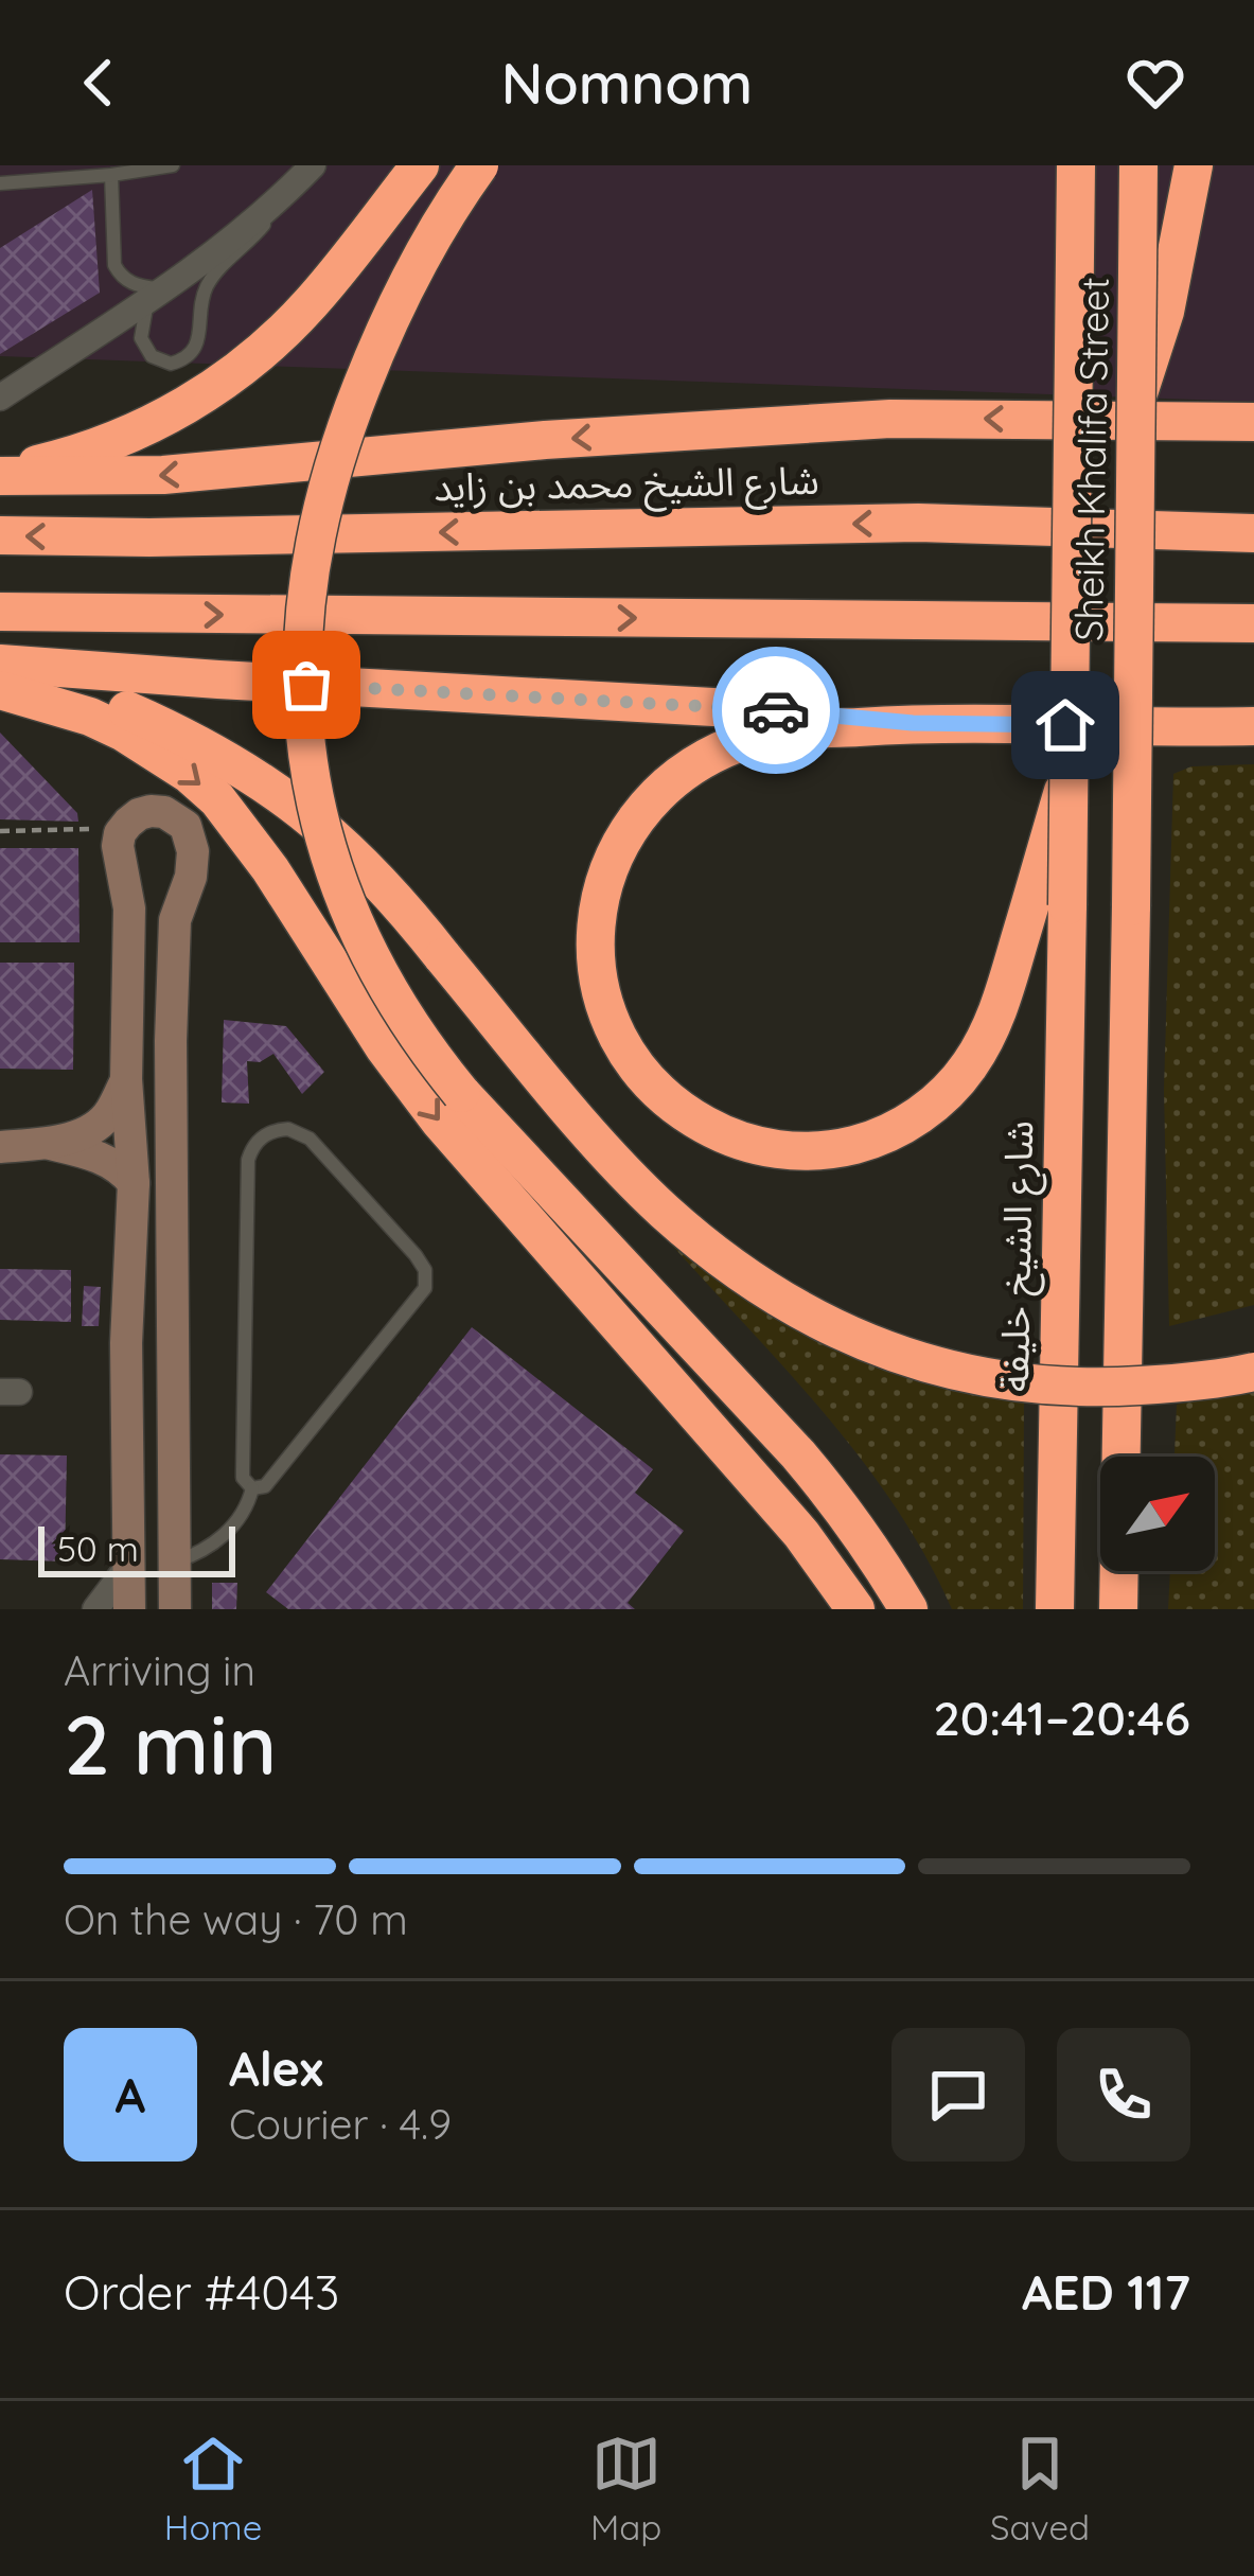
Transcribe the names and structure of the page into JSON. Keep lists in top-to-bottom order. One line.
{"streets":{"highway":["Sheikh Khalifa Street","شارع الشيخ محمد بن زايد","شارع الشيخ خليفة"]},"crossings":[["Sheikh Khalifa Street","شارع الشيخ خليفة"]],"scale_bar":"50 m","north":"top right","page":{"header":"Nomnom","scale":"50 m","heading":["2 min","Arriving in","20:41–20:46"],"panel":["Alex","Courier · 4.9","Order #4043","AED 117"],"bar":"On the way · 70 m","round":"A","tabs":["Home","Map","Saved"]}}
